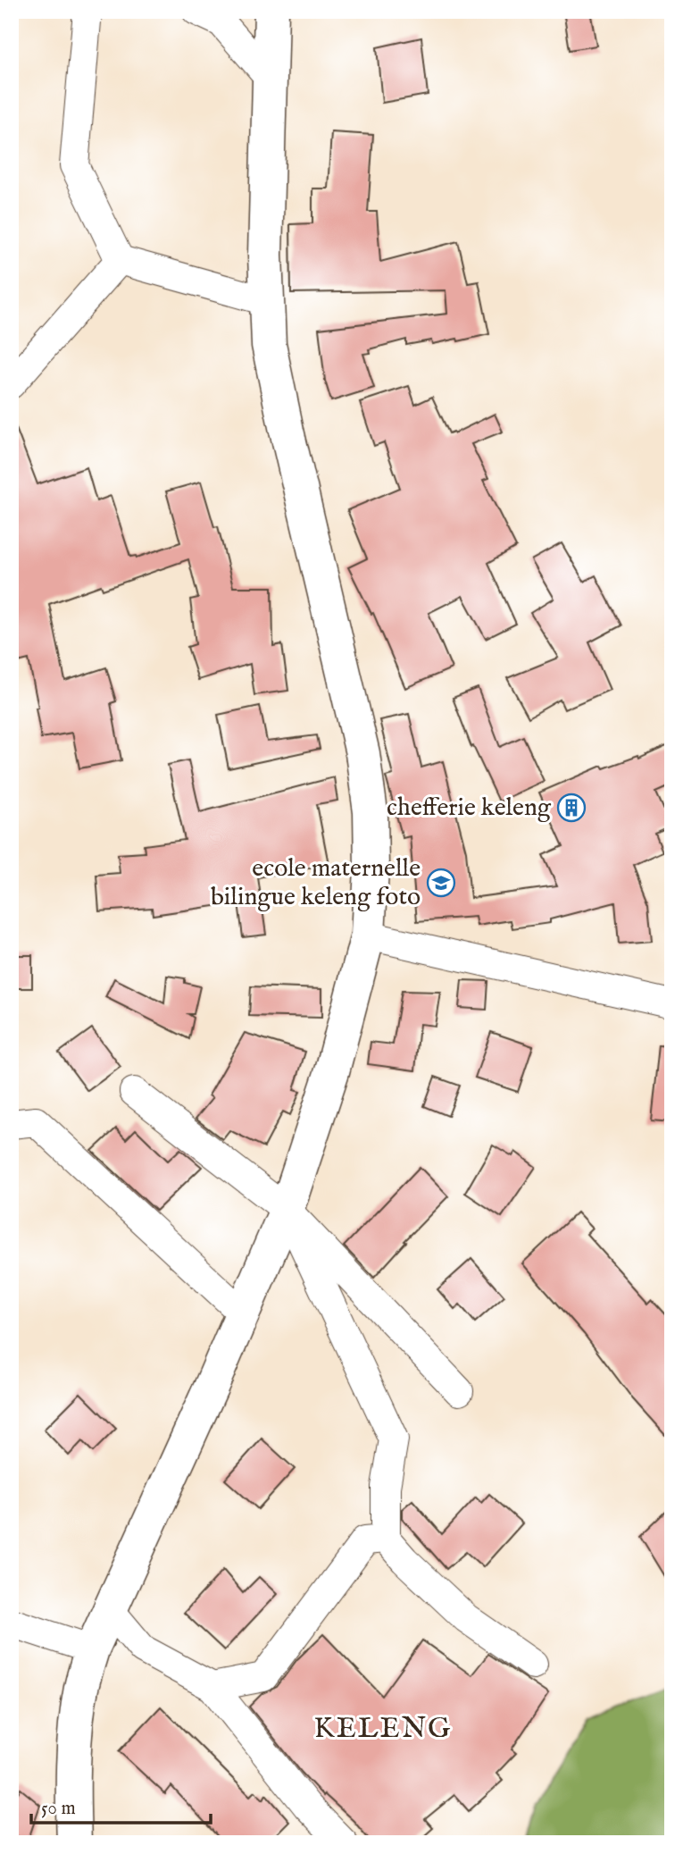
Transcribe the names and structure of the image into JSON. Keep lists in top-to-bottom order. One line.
{"districts":["KELENG"],"places":{"building":["chefferie keleng"],"school or university":["ecole maternelle bilingue keleng foto"]},"scale_bar":"50 m"}
